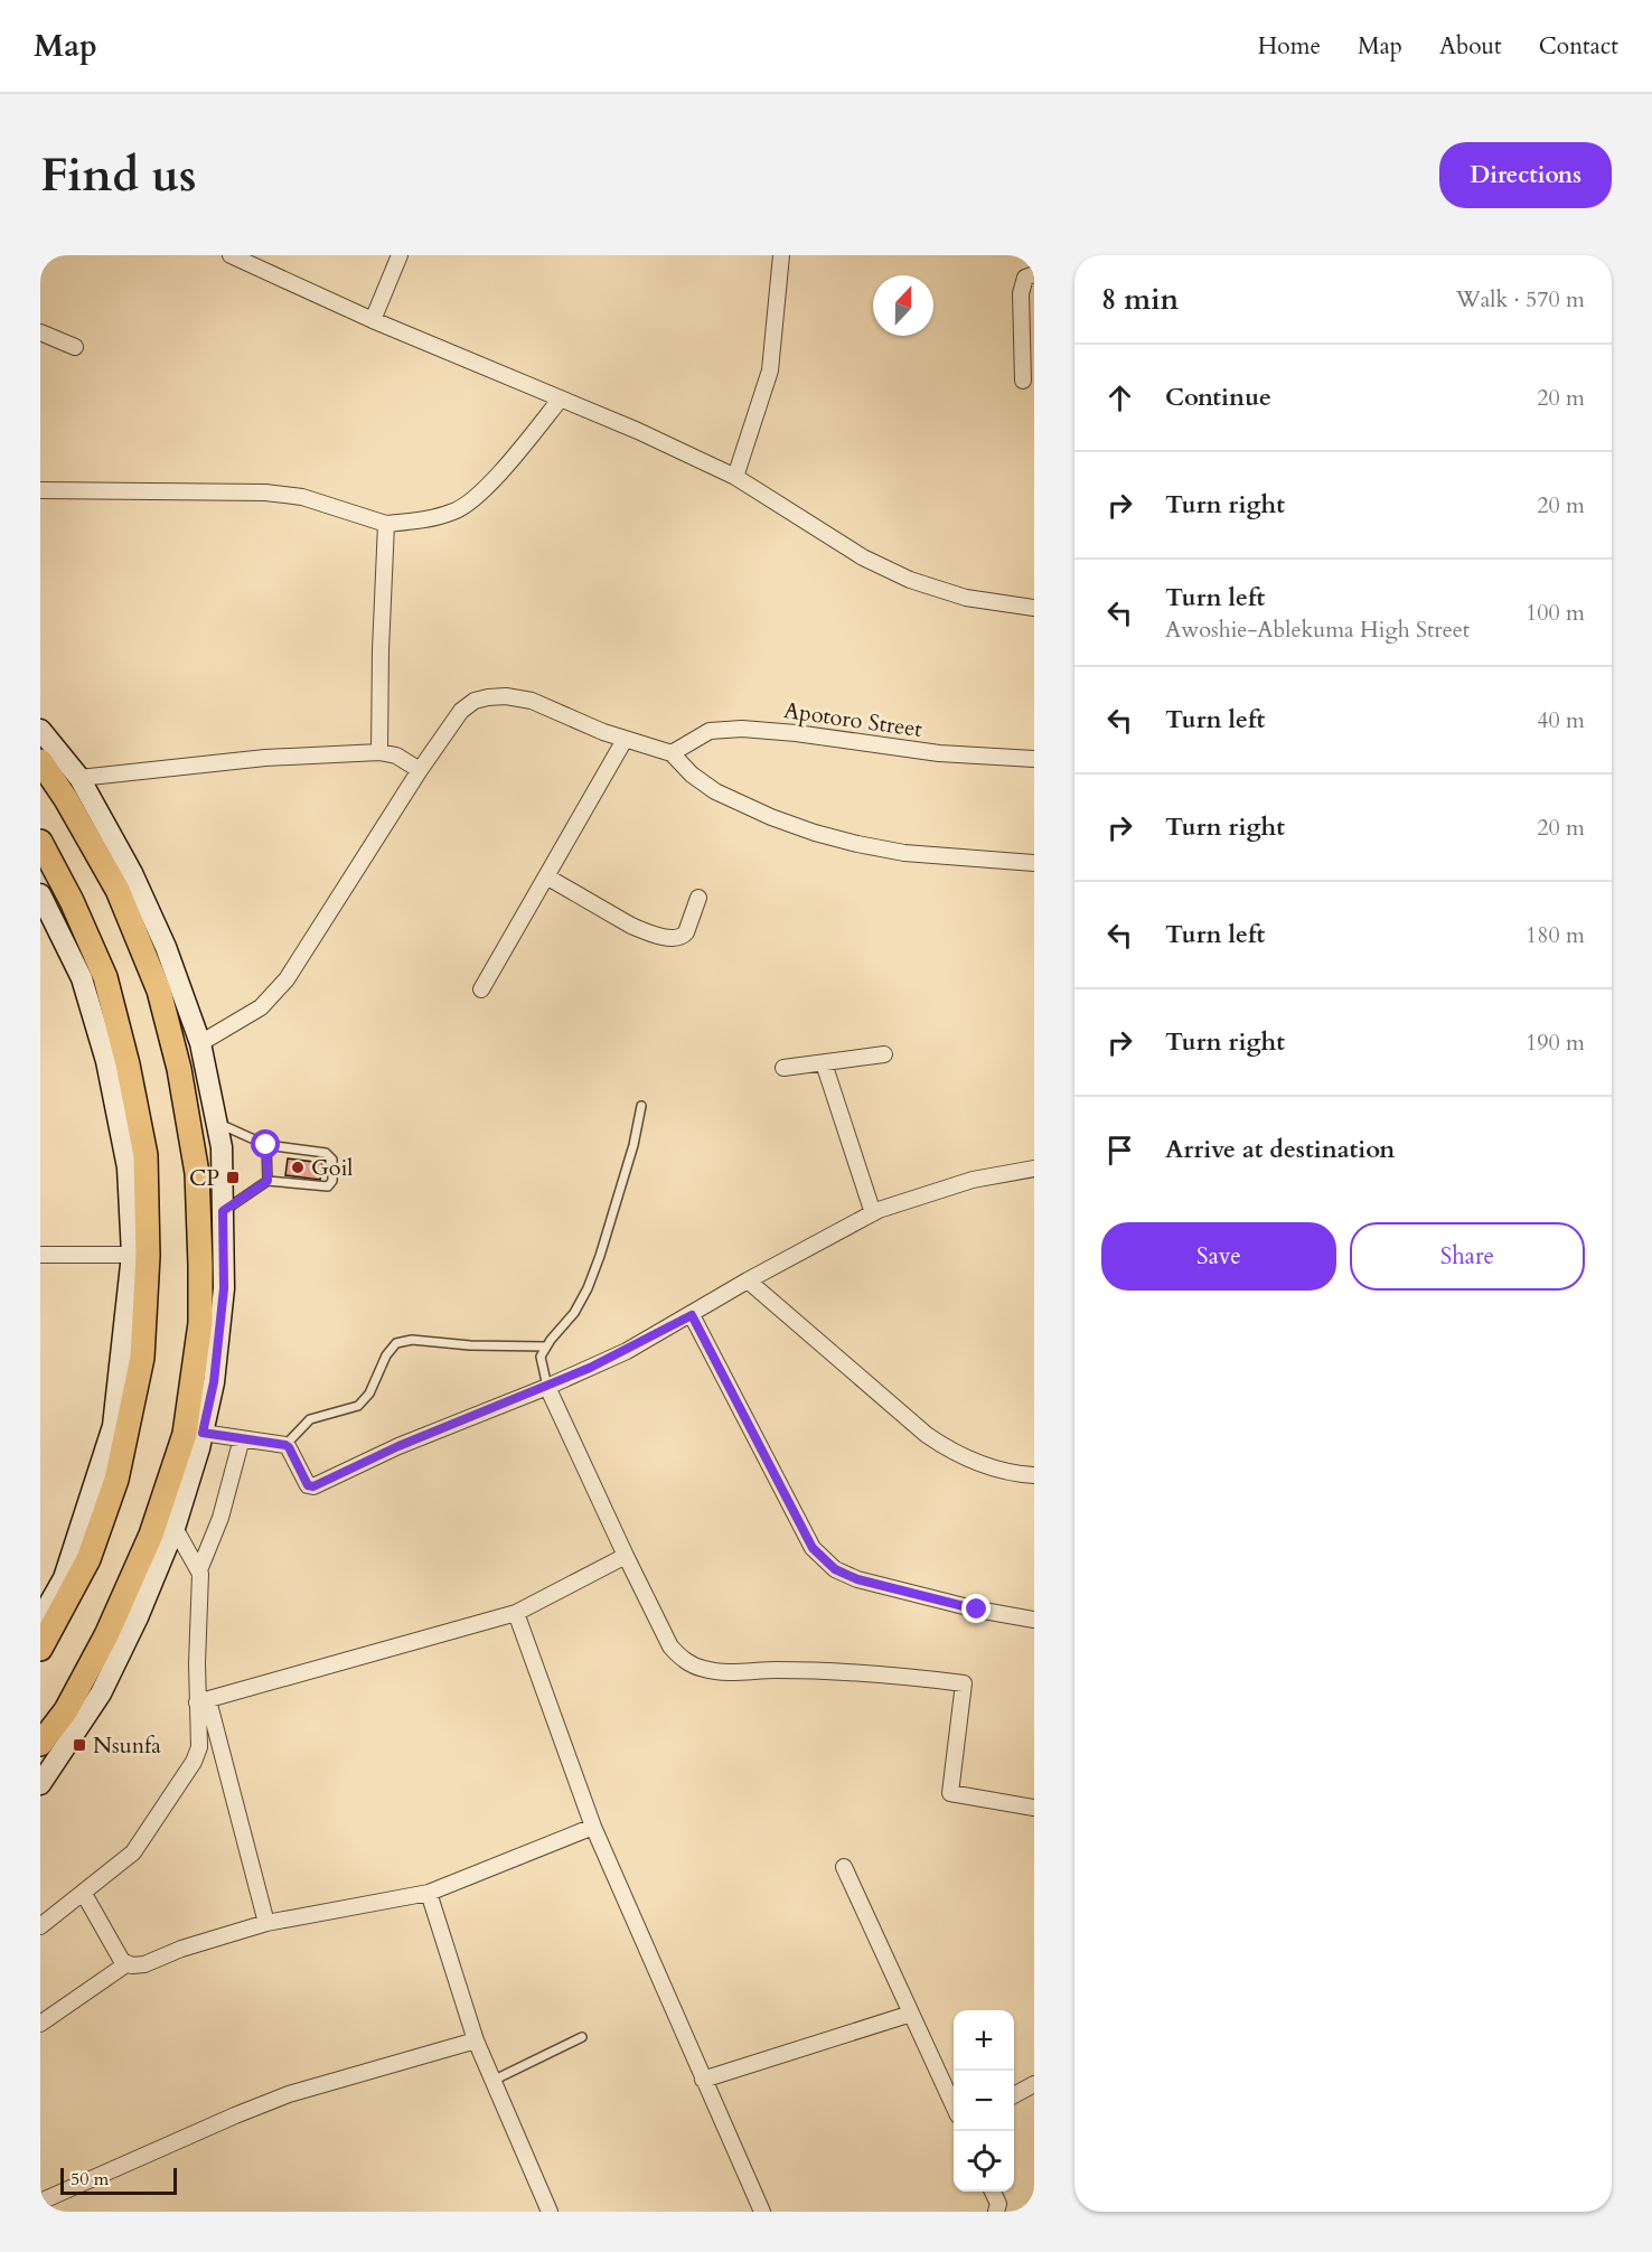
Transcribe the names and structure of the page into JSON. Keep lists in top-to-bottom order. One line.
{"streets":{"street":["Apotoro Street"]},"places":{"other":["Goil"],"transit":["CP","Nsunfa"]},"scale_bar":"50 m","north":"top","page":{"header":"Map","nav":["Home","Map","About","Contact"],"buttons":["Directions",["Save","Share"]],"title":"Find us","heading":["8 min","Walk · 570 m"],"list":[["Continue","20 m"],["Turn right","20 m"],["Turn left","Awoshie-Ablekuma High Street","100 m"],["Turn left","40 m"],["Turn right","20 m"],["Turn left","180 m"],["Turn right","190 m"],"Arrive at destination"],"map_buttons":["+","−"],"scale":"50 m"}}
